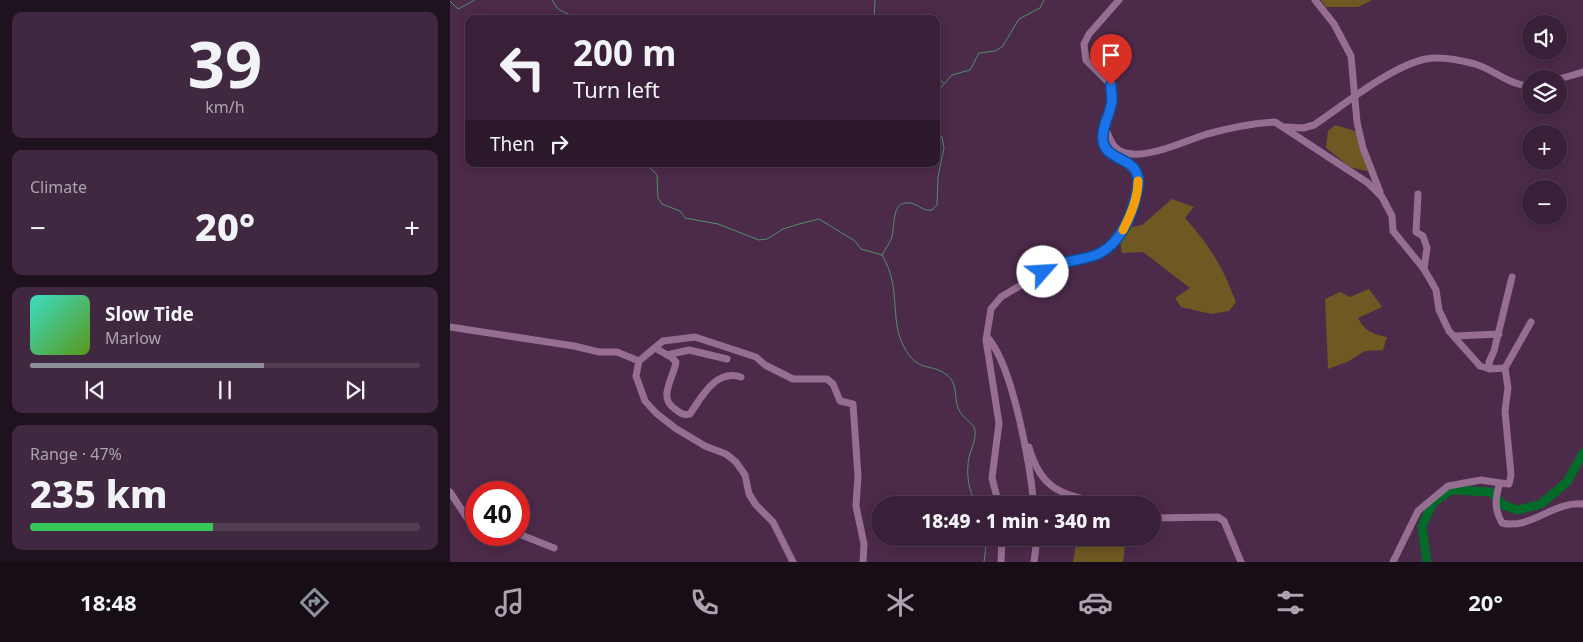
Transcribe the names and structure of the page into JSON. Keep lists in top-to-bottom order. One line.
{"page":{"tile":[["39","km/h"],"Climate",["Range · 47%","235 km"]],"map_buttons":["+","−"],"turn":["200 m","Turn left"],"then":"Then","heat":["−","20°","+"],"song":["Slow Tide","Marlow"],"limit":"40","trip":"18:49 · 1 min · 340 m","tabs":["18:48","20°"]}}
